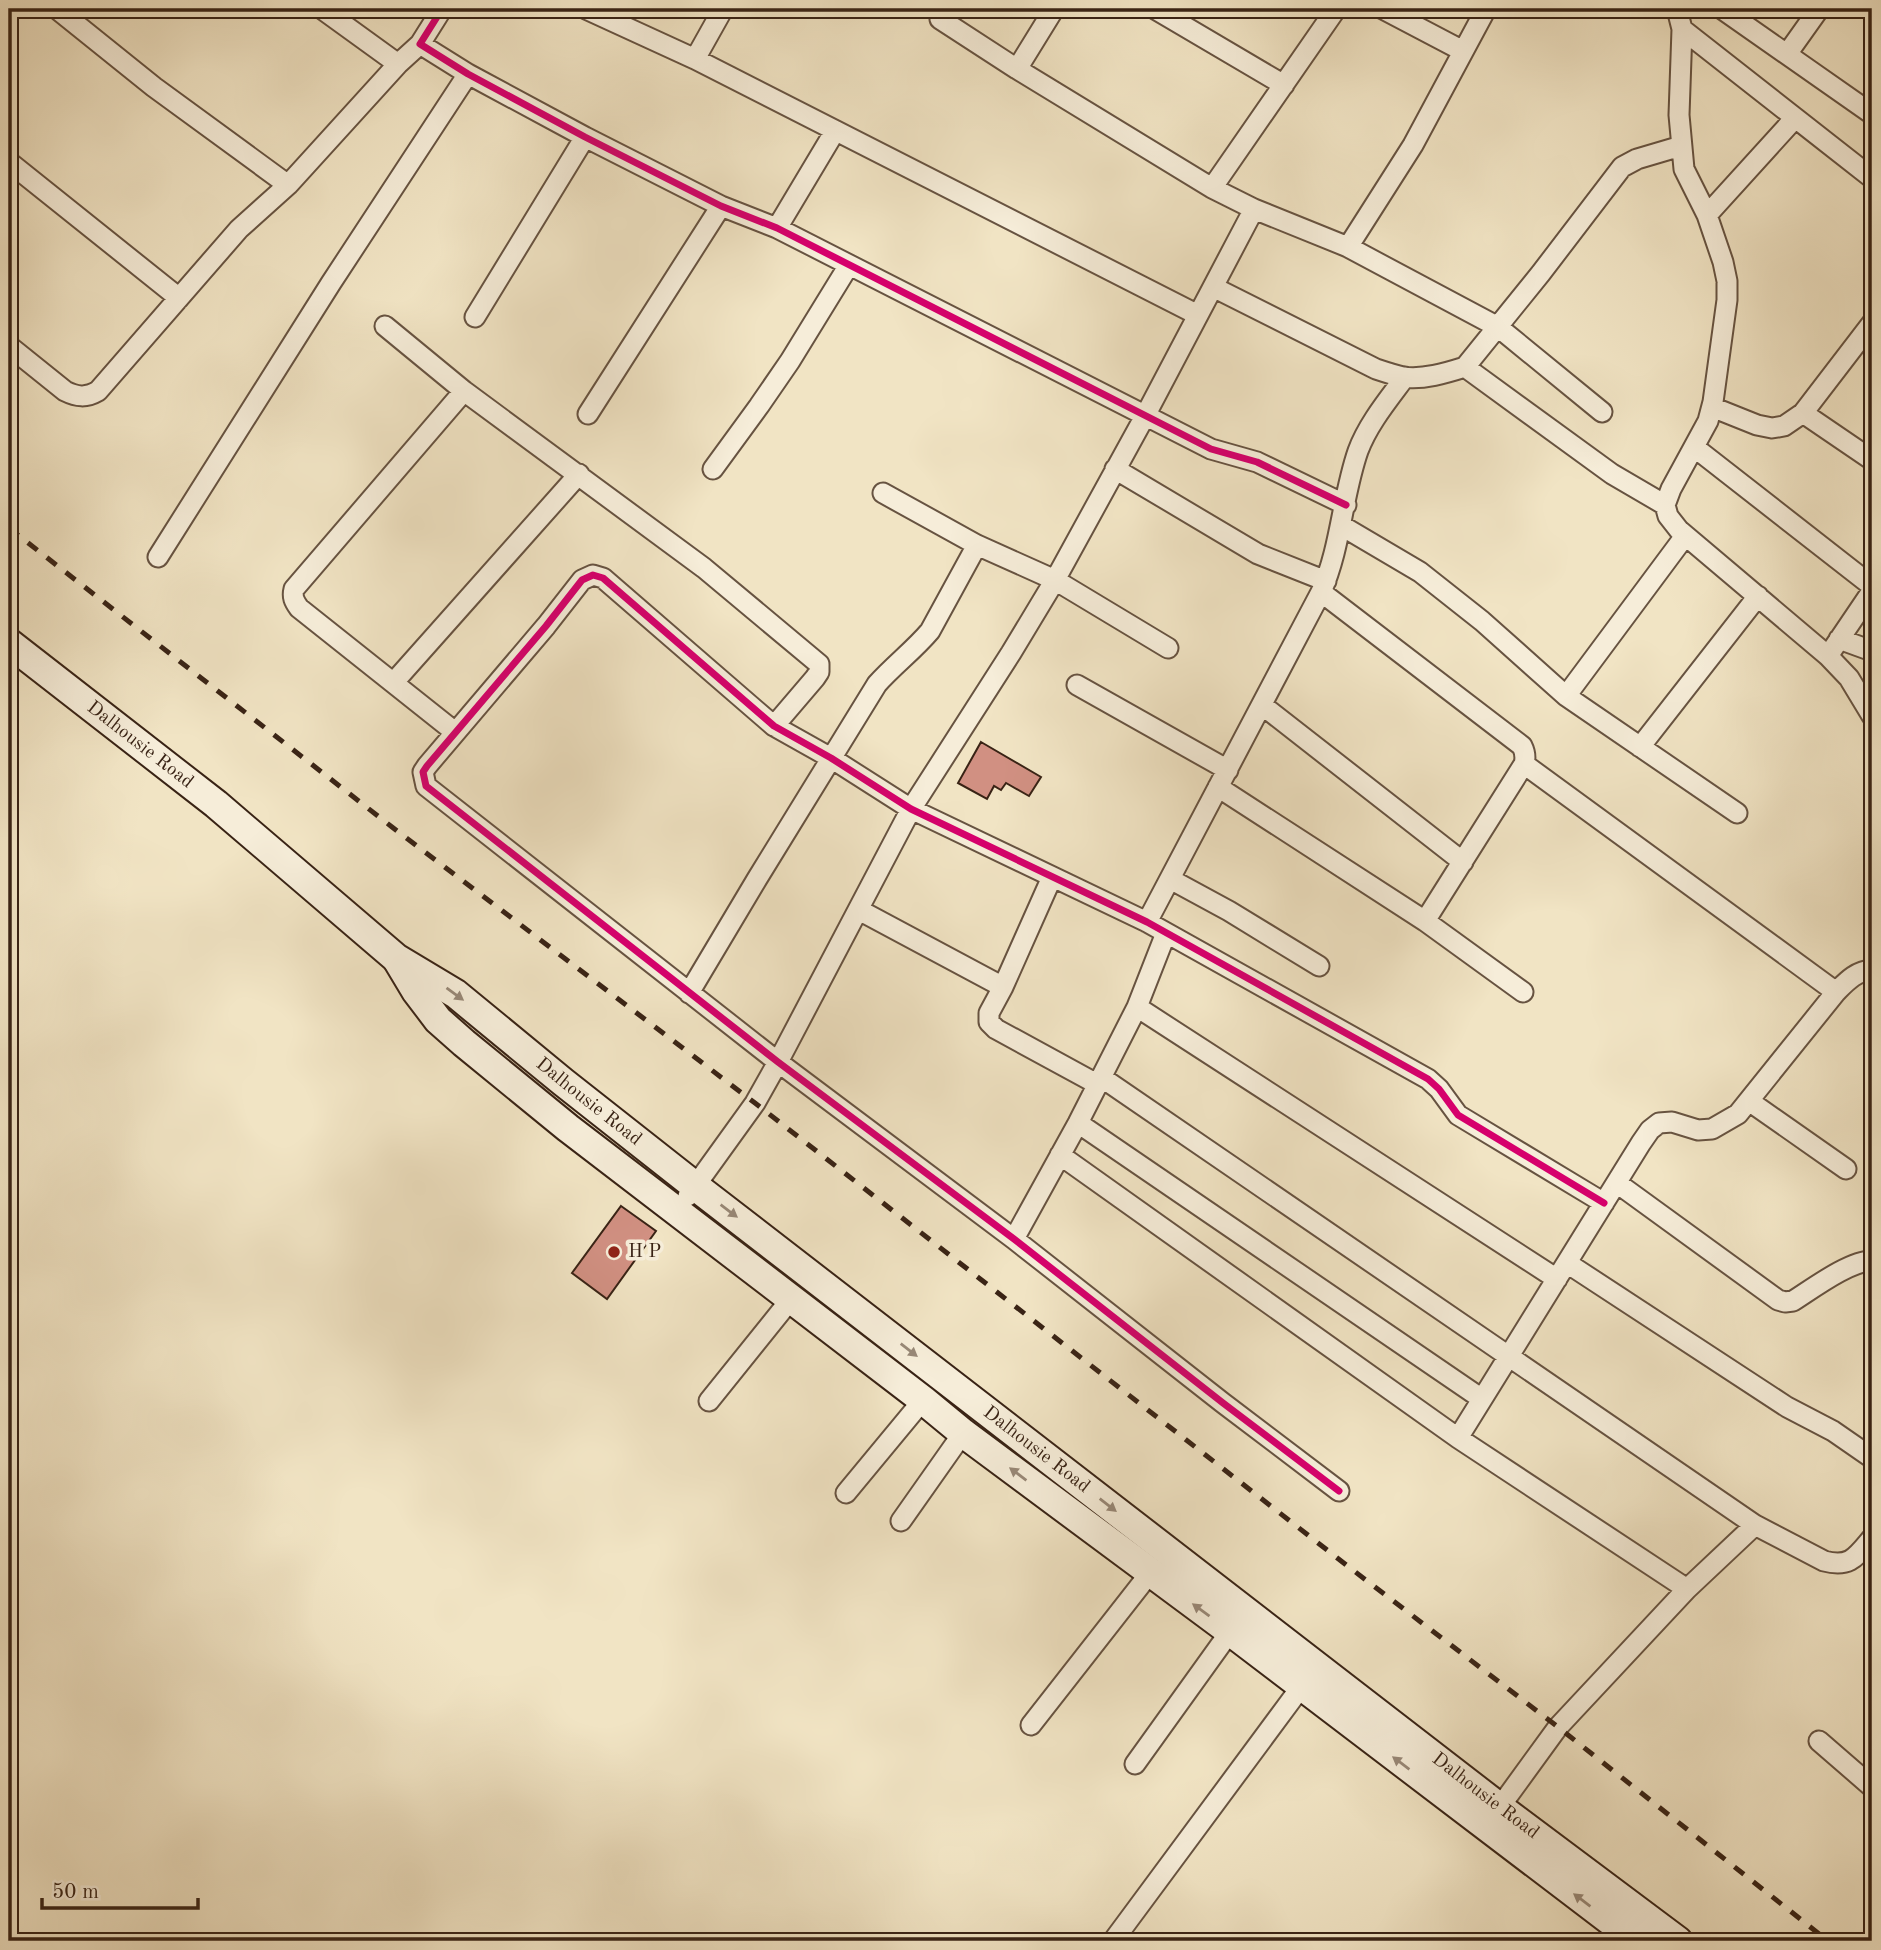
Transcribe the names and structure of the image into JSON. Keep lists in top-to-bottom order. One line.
{"streets":{"street":["Dalhousie Road"]},"places":["H P"],"scale_bar":"50 m"}
